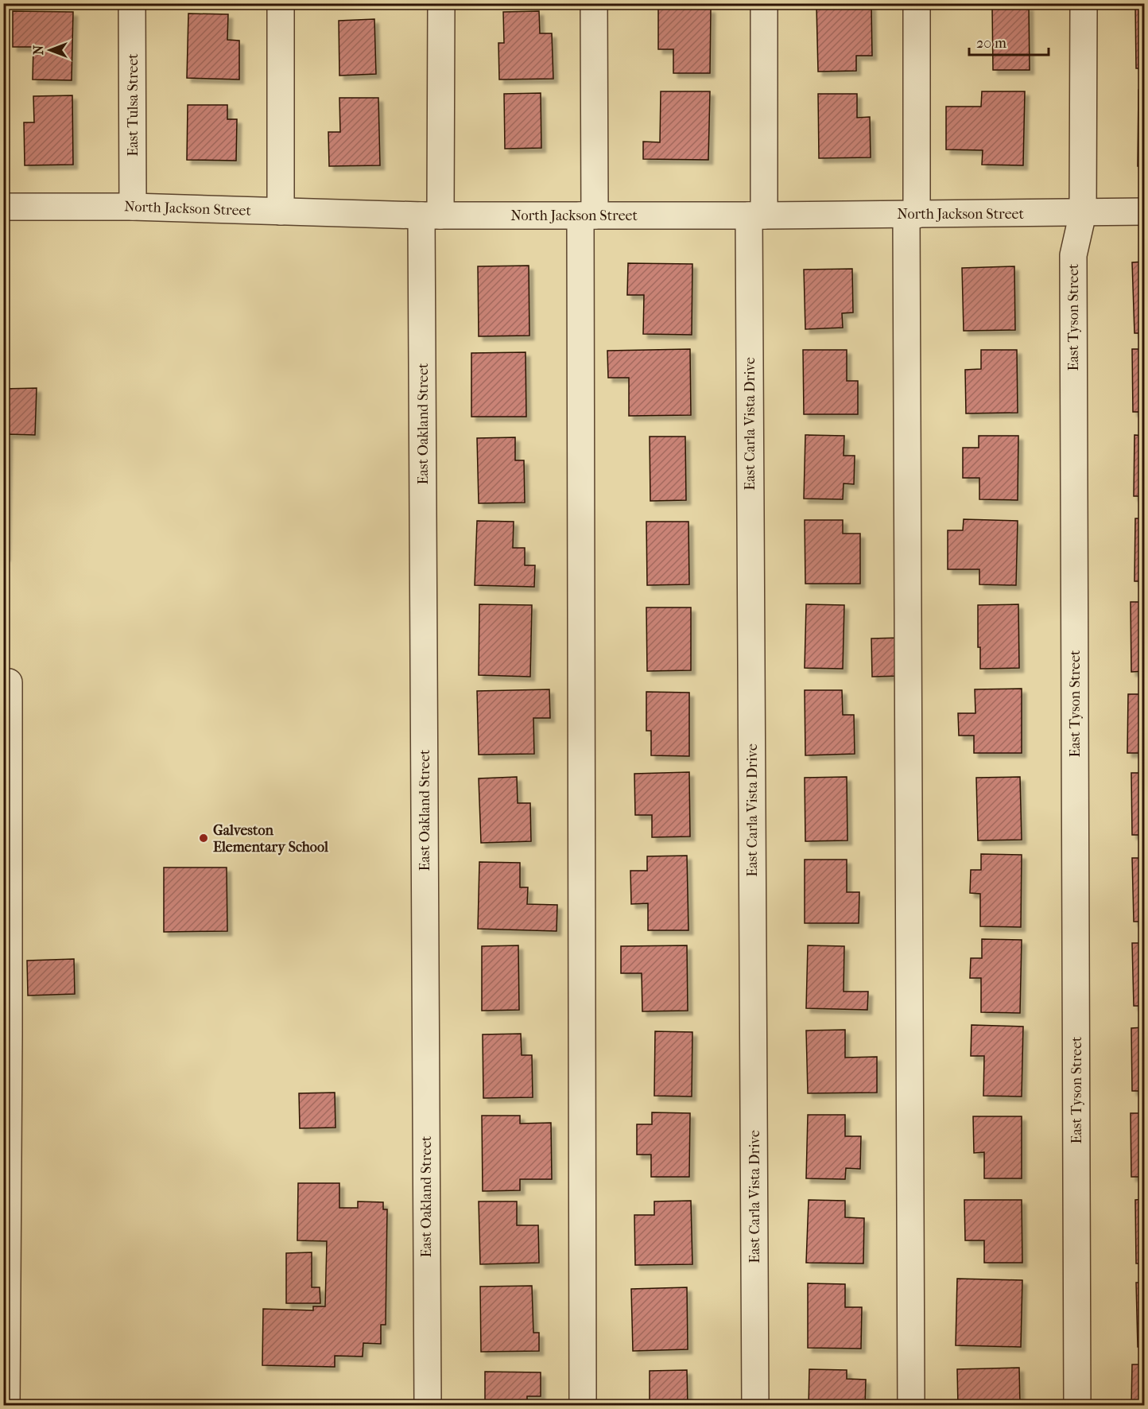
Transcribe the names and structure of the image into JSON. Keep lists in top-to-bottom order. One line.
{"streets":{"street":["East Tulsa Street","North Jackson Street","East Tyson Street","East Oakland Street","East Carla Vista Drive"]},"crossings":[["East Tulsa Street","North Jackson Street"],["North Jackson Street","East Tyson Street"],["North Jackson Street","East Oakland Street"],["North Jackson Street","East Carla Vista Drive"]],"places":["Galveston Elementary School"],"scale_bar":"20 m","north":"left"}
